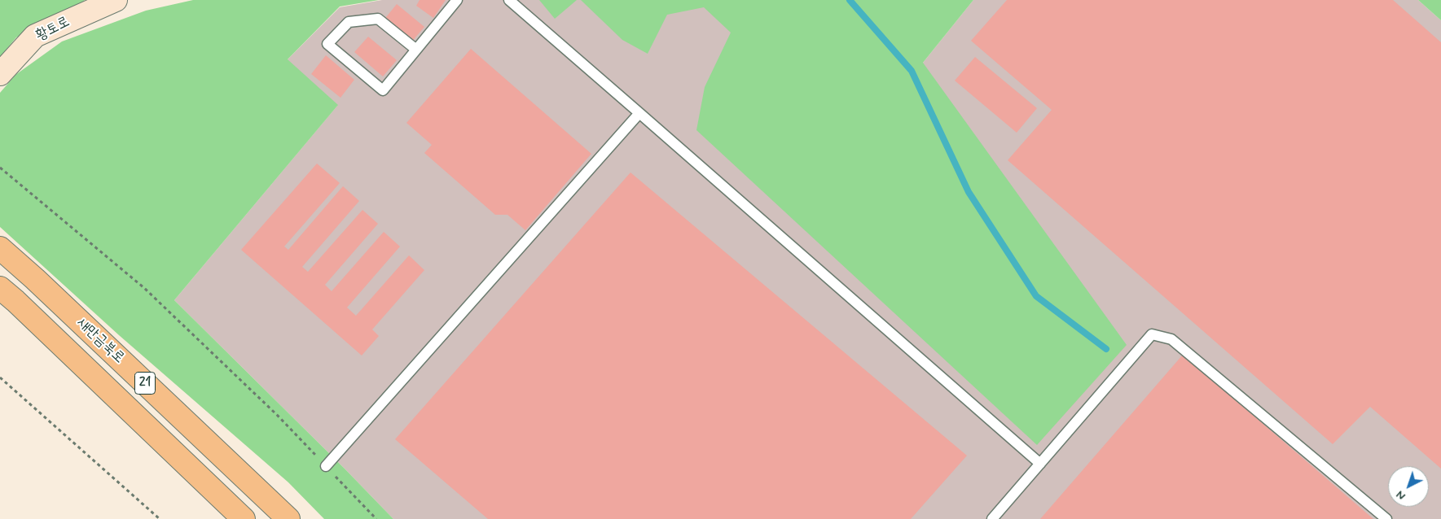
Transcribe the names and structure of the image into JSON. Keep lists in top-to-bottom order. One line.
{"streets":{"highway":["새만금북로","21"],"main road":["황토로"]},"north":"bottom left"}
